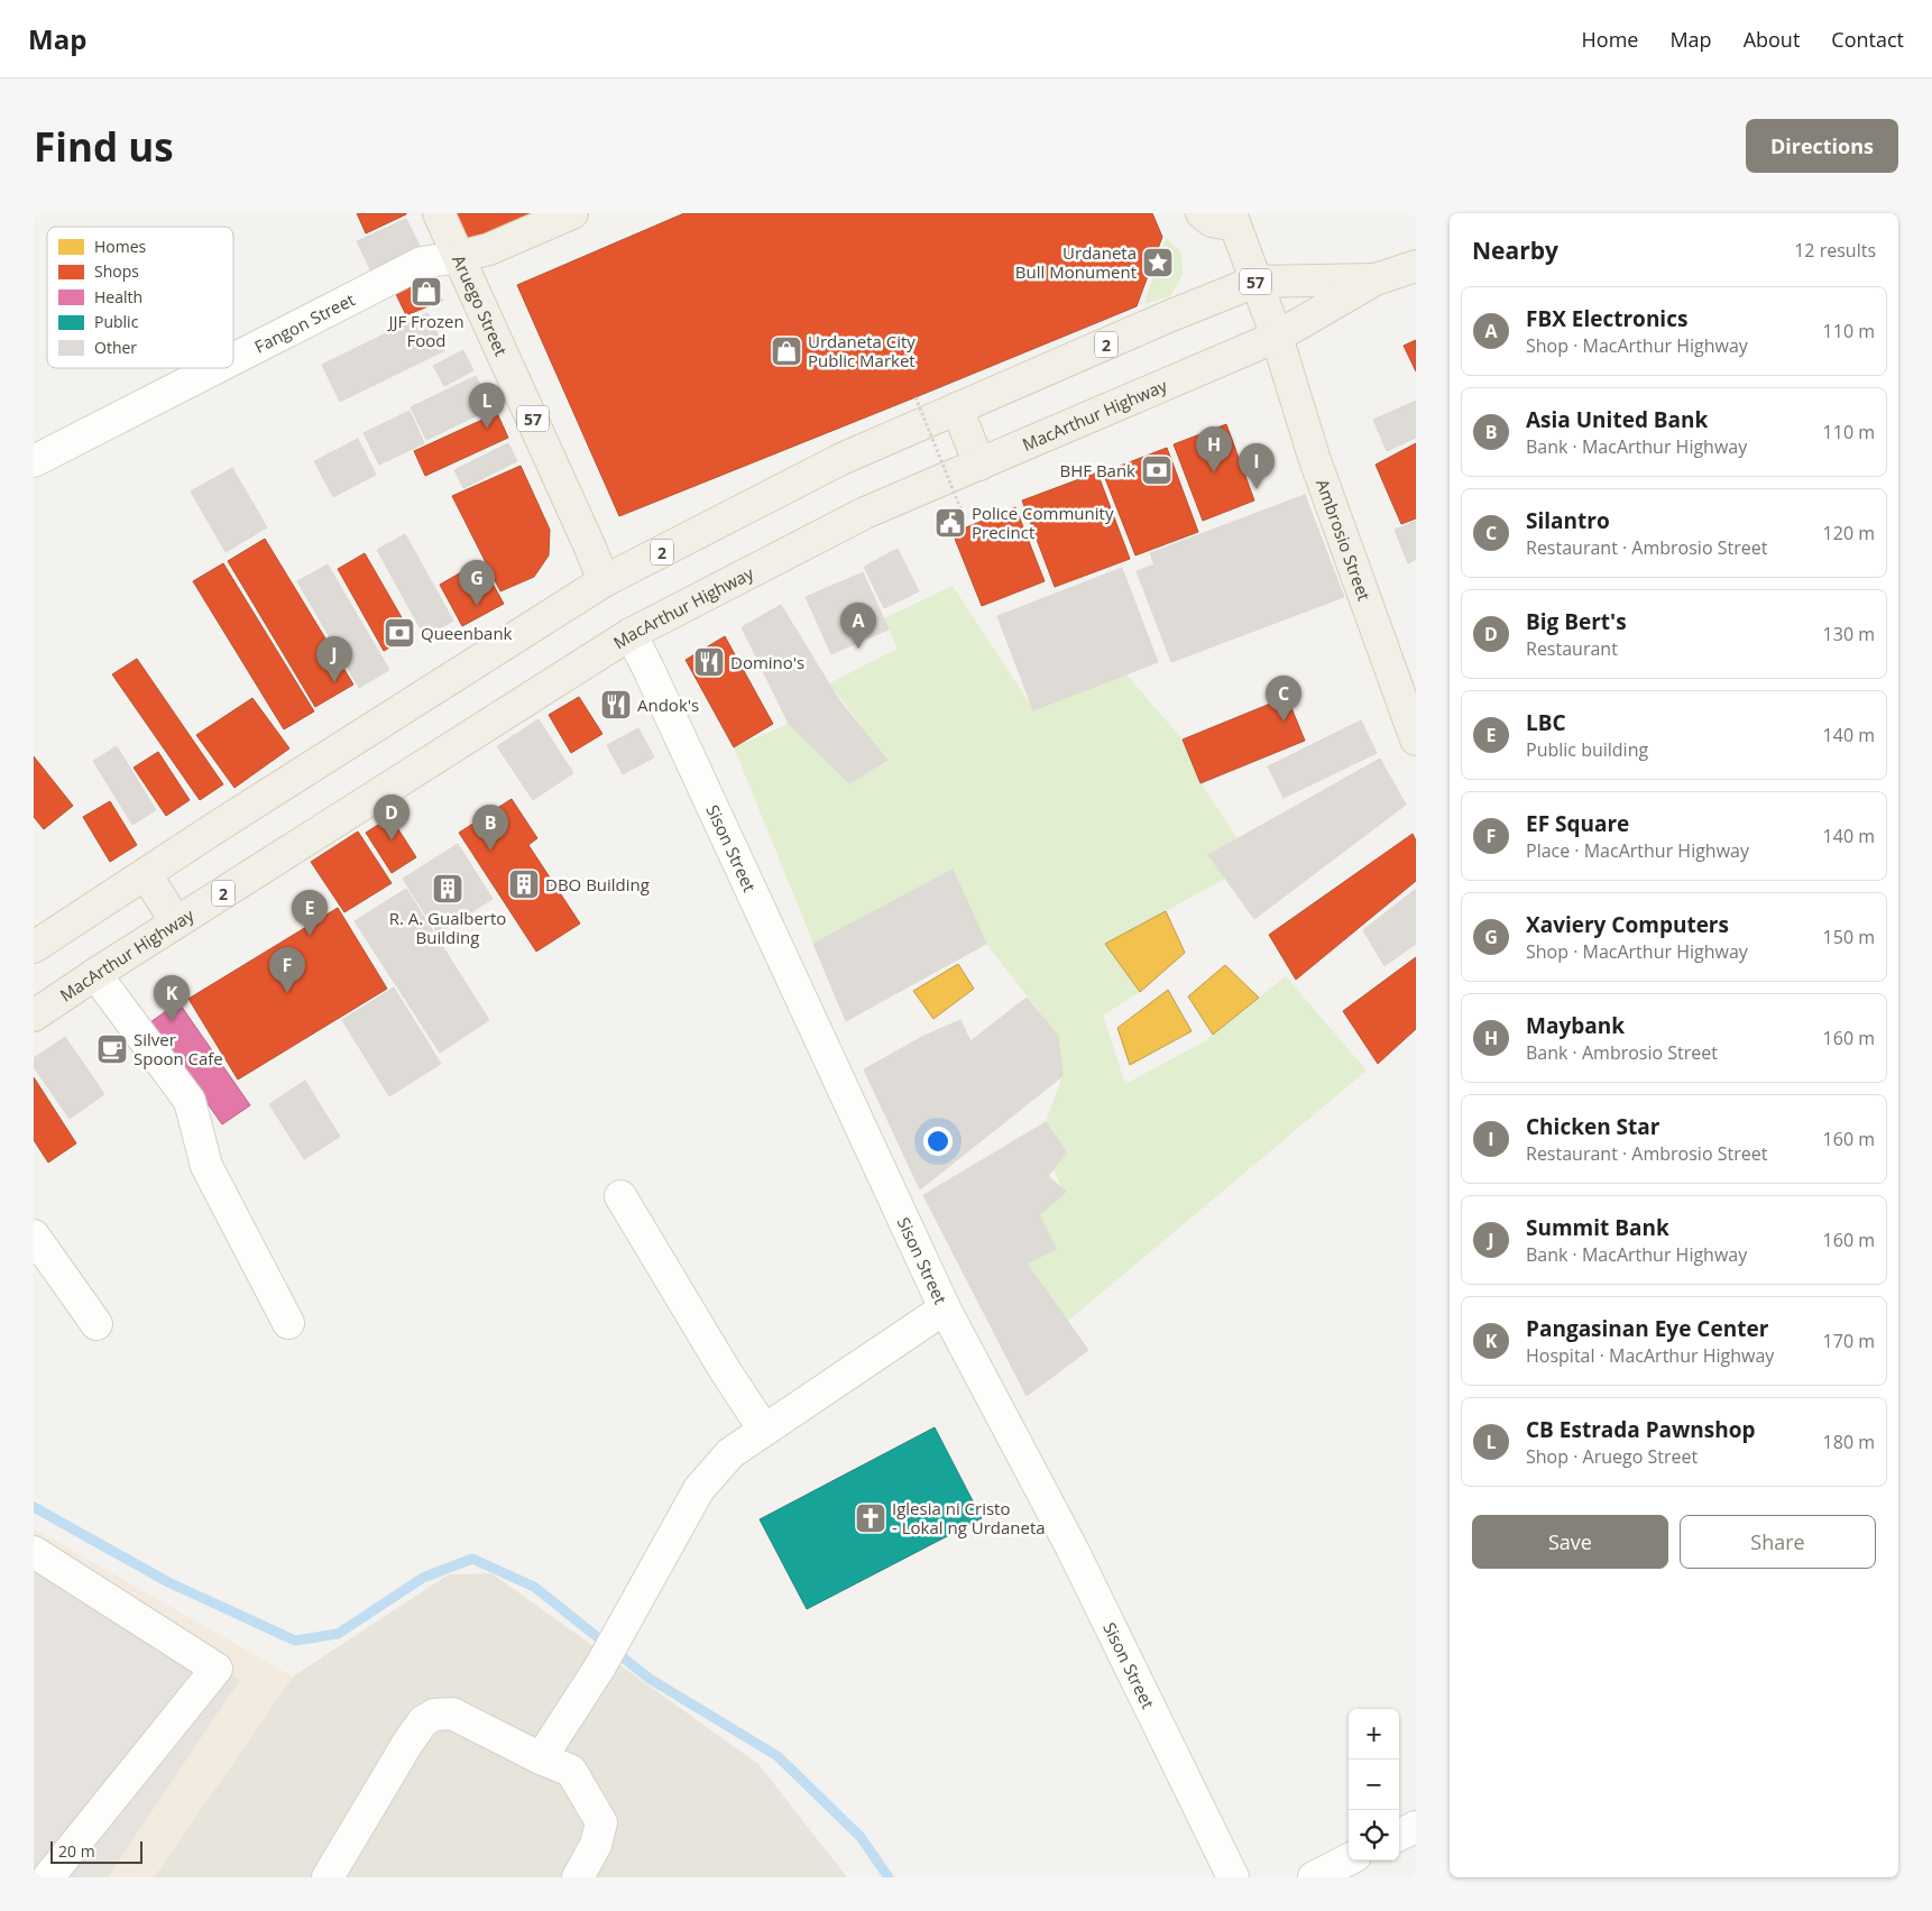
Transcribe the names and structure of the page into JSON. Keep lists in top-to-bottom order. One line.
{"streets":{"main road":["57","Aruego Street","2","MacArthur Highway","Ambrosio Street"],"street":["Fangon Street","Sison Street"]},"crossings":[["57","MacArthur Highway"],["57","Ambrosio Street"],["Aruego Street","Fangon Street"],["Aruego Street","MacArthur Highway"],["MacArthur Highway","Ambrosio Street"],["MacArthur Highway","Sison Street"]],"places":{"place":["Urdaneta Bull Monument"],"shop":["JJF Frozen Food","Urdaneta City Public Market"],"bank":["BHF Bank","Queenbank"],"public building":["Police Community Precinct"],"restaurant":["Domino's","Andok's"],"building":["DBO Building","R. A. Gualberto Building"],"cafe":["Silver Spoon Cafe"],"church":["Iglesia ni Cristo - Lokal ng Urdaneta"]},"legend":["Homes","Shops","Health","Public","Other"],"scale_bar":"20 m","page":{"header":"Map","nav":["Home","Map","About","Contact"],"buttons":["Directions",["Save","Share"]],"title":"Find us","heading":["Nearby","12 results"],"list":[{"mark":"A","name":"FBX Electronics","note":"Shop · MacArthur Highway","value":"110 m"},{"mark":"B","name":"Asia United Bank","note":"Bank · MacArthur Highway","value":"110 m"},{"mark":"C","name":"Silantro","note":"Restaurant · Ambrosio Street","value":"120 m"},{"mark":"D","name":"Big Bert's","note":"Restaurant","value":"130 m"},{"mark":"E","name":"LBC","note":"Public building","value":"140 m"},{"mark":"F","name":"EF Square","note":"Place · MacArthur Highway","value":"140 m"},{"mark":"G","name":"Xaviery Computers","note":"Shop · MacArthur Highway","value":"150 m"},{"mark":"H","name":"Maybank","note":"Bank · Ambrosio Street","value":"160 m"},{"mark":"I","name":"Chicken Star","note":"Restaurant · Ambrosio Street","value":"160 m"},{"mark":"J","name":"Summit Bank","note":"Bank · MacArthur Highway","value":"160 m"},{"mark":"K","name":"Pangasinan Eye Center","note":"Hospital · MacArthur Highway","value":"170 m"},{"mark":"L","name":"CB Estrada Pawnshop","note":"Shop · Aruego Street","value":"180 m"}],"pins":["L","H","I","G","A","J","C","D","B","E","F","K"],"map_buttons":["+","−"],"scale":"20 m"}}
